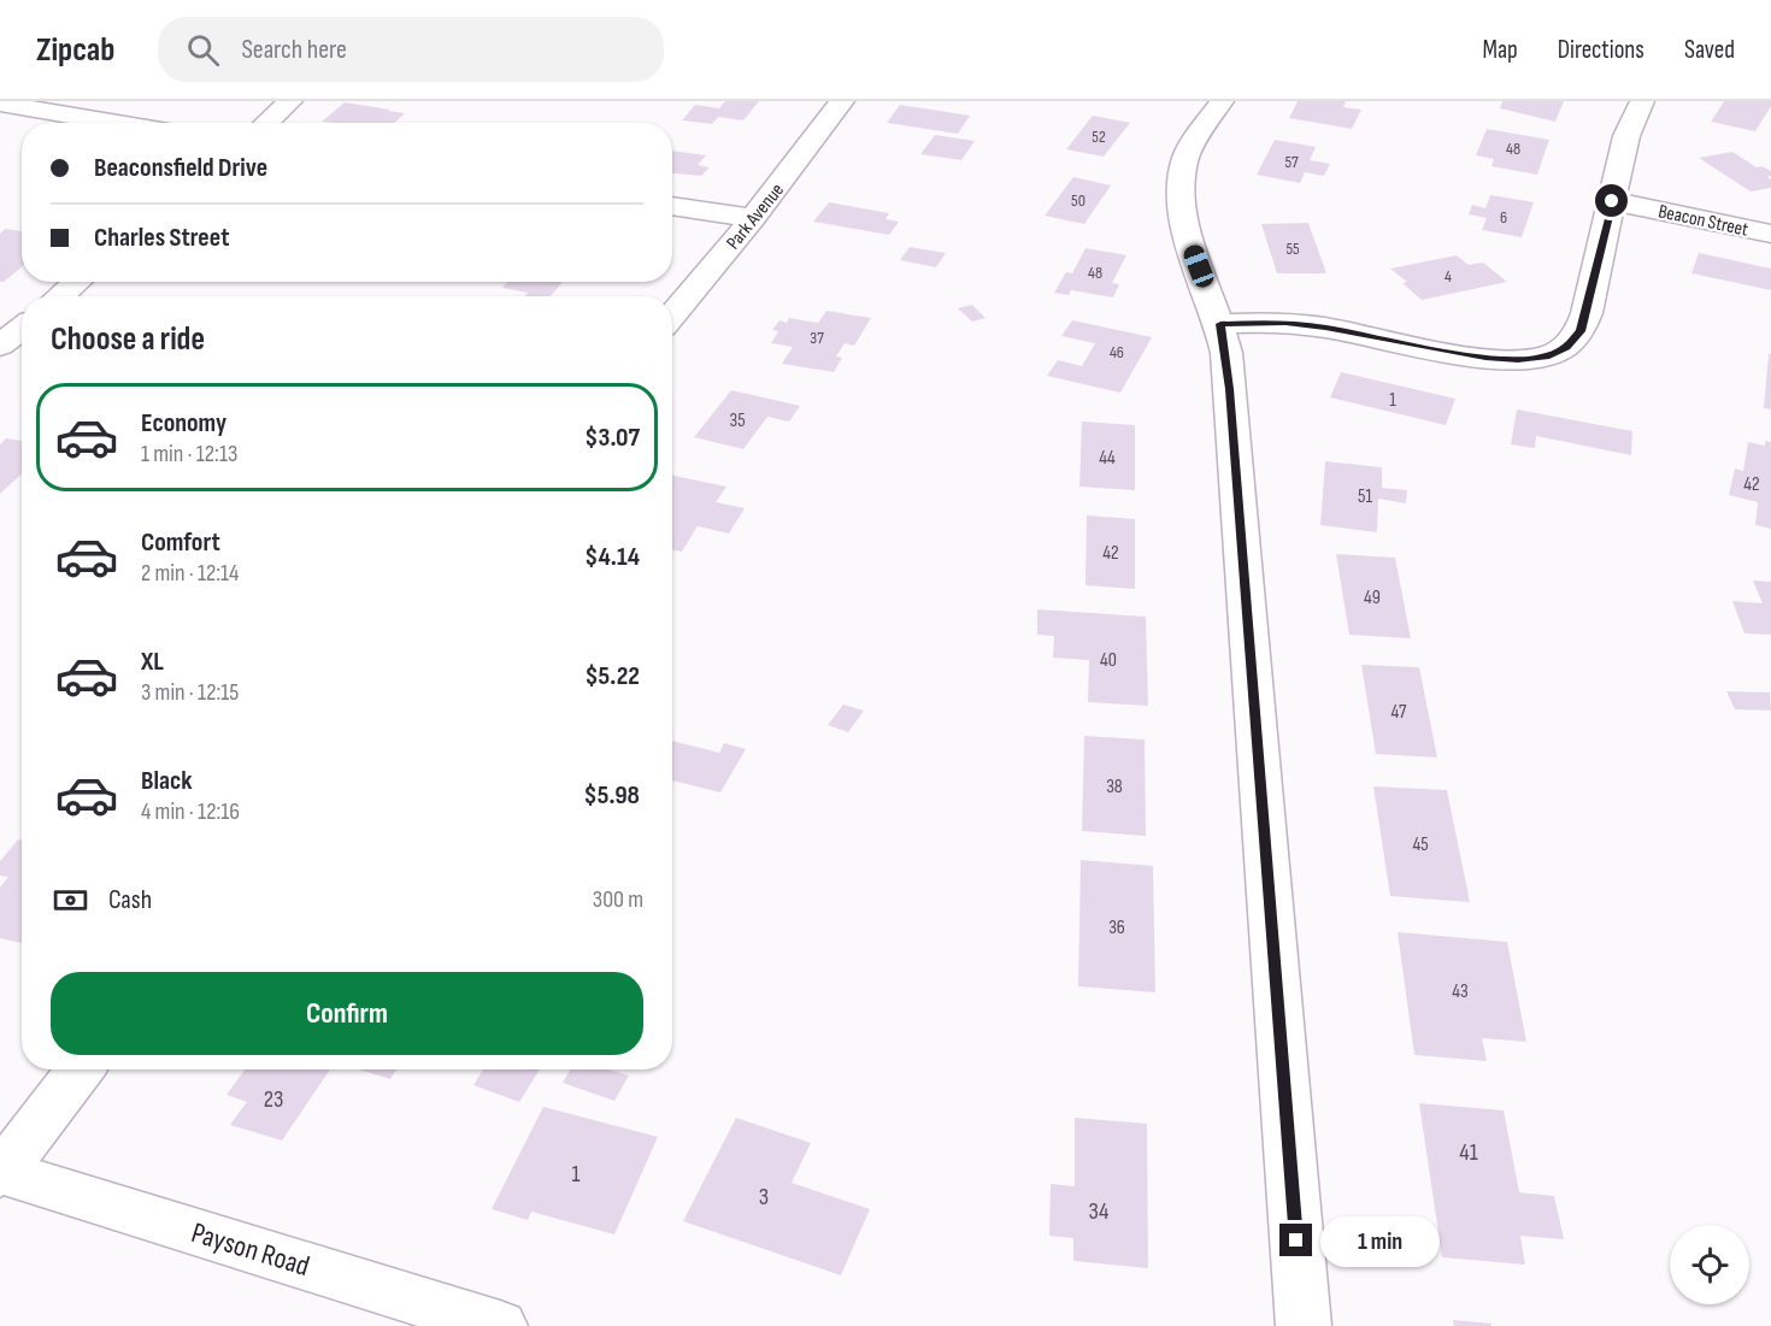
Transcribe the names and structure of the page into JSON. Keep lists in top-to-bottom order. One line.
{"streets":{"street":["Park Avenue","Beacon Street","Payson Road"]},"house_numbers":["52","48","57","50","6","55","48","4","37","46","1","35","44","42","51","42","49","40","47","38","45","36","43","23","41","1","3","34"],"page":{"header":"Zipcab","search":"Search here","nav":["Map","Directions","Saved"],"banner":["Beaconsfield Drive","Charles Street"],"heading":"Choose a ride","list":[{"name":"Economy","note":"1 min · 12:13","value":"$3.07"},{"name":"Comfort","note":"2 min · 12:14","value":"$4.14"},{"name":"XL","note":"3 min · 12:15","value":"$5.22"},{"name":"Black","note":"4 min · 12:16","value":"$5.98"}],"pay":["Cash","300 m"],"buttons":"Confirm","bubble":"1 min"}}
